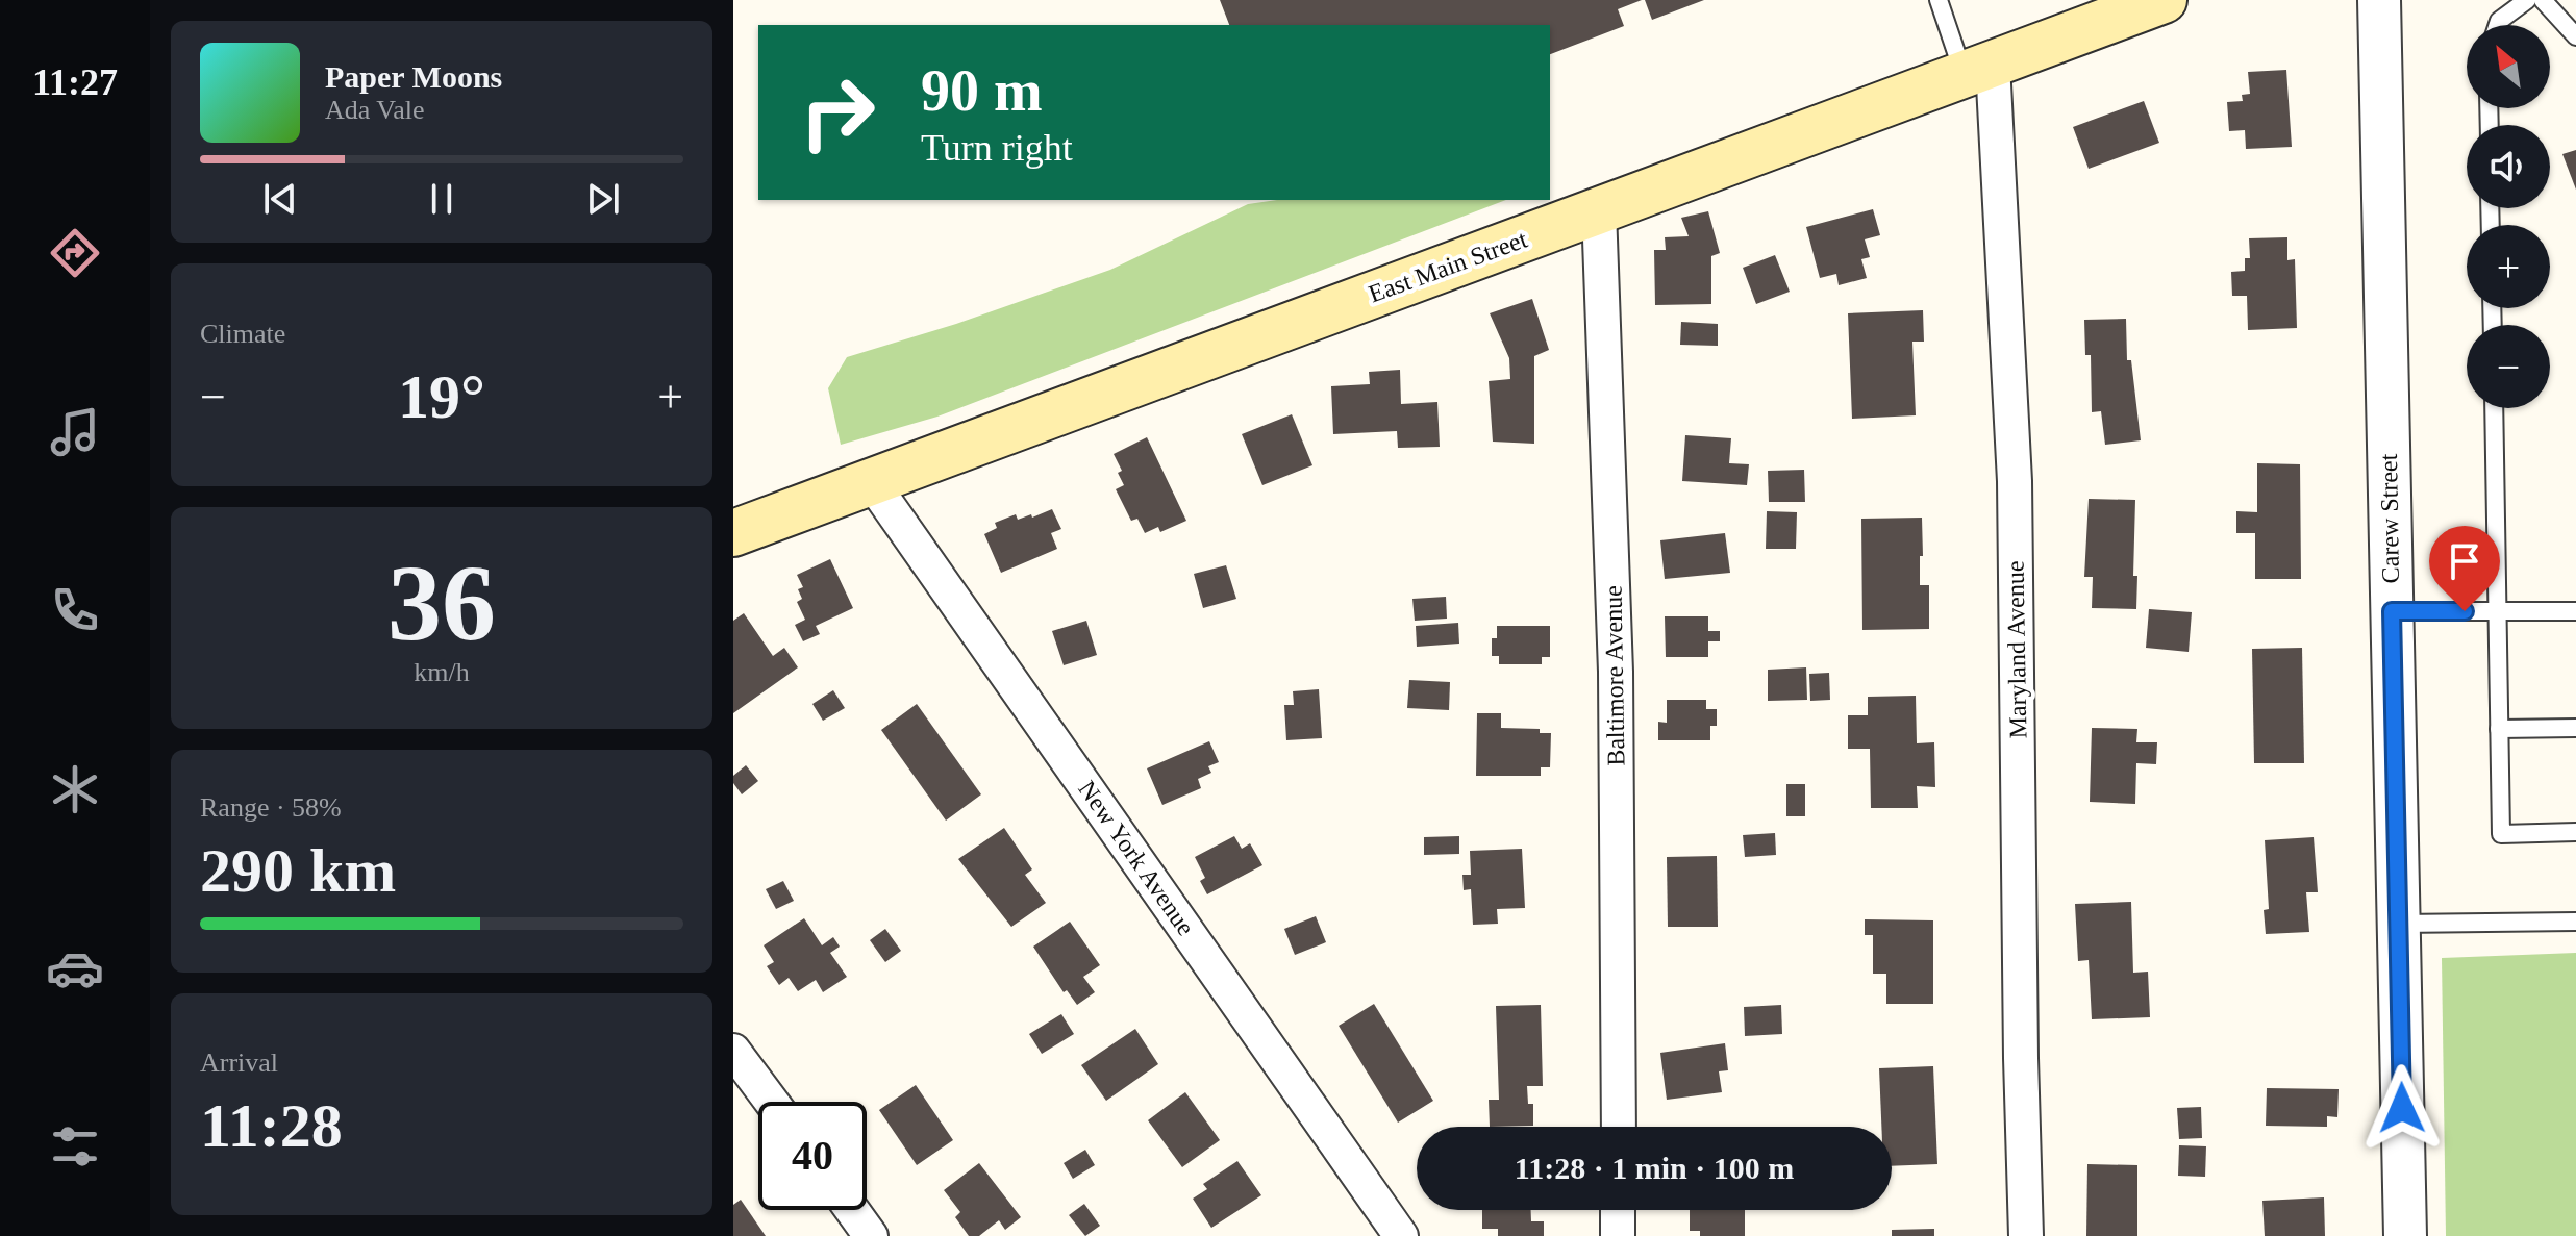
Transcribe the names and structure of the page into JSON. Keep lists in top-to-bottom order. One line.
{"streets":{"main road":["East Main Street"],"street":["Carew Street","Maryland Avenue","Baltimore Avenue","New York Avenue"]},"crossings":[["East Main Street","Maryland Avenue"],["East Main Street","Baltimore Avenue"],["East Main Street","New York Avenue"]],"north":"top left","page":{"tabs":"11:27","map_buttons":["+","−"],"turn":["90 m","Turn right"],"song":["Paper Moons","Ada Vale"],"tile":["Climate",["36","km/h"],["Range · 58%","290 km"],["Arrival","11:28"]],"heat":["−","19°","+"],"limit":"40","trip":"11:28 · 1 min · 100 m"}}
